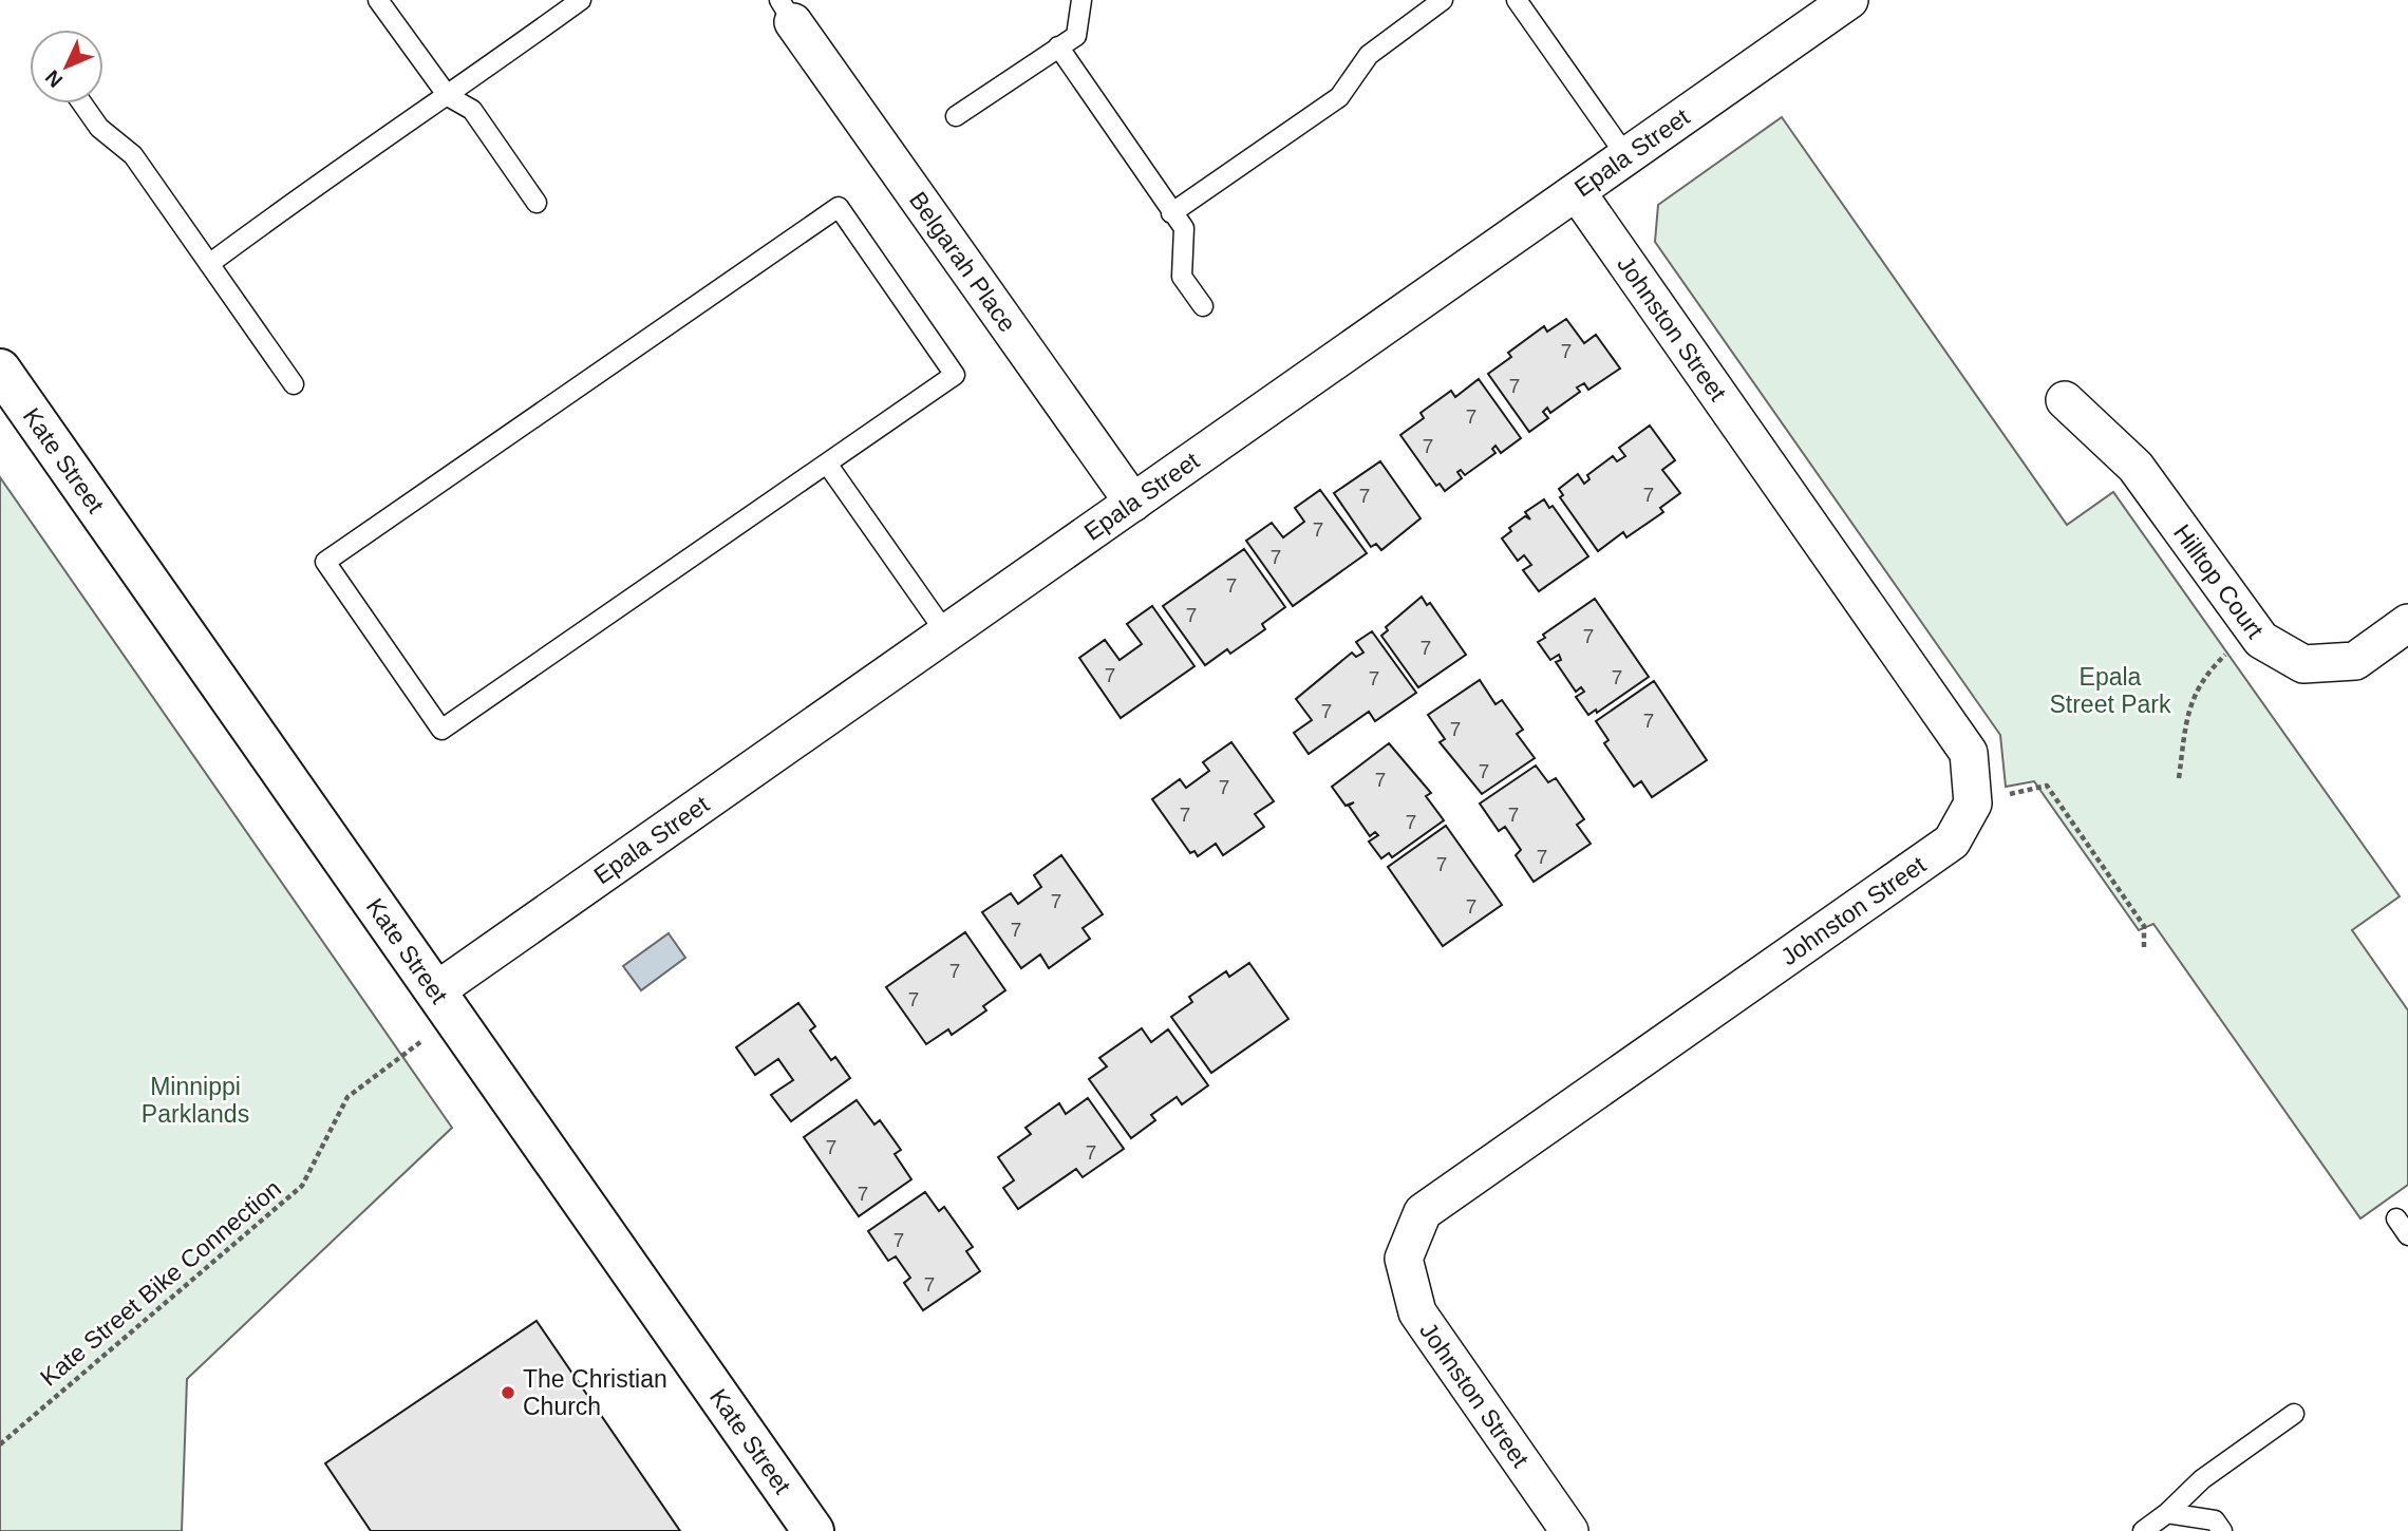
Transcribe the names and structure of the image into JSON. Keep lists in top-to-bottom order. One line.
{"streets":{"street":["Epala Street","Belgarah Place","Johnston Street","Kate Street","Hilltop Court"],"path":["Kate Street Bike Connection"]},"crossings":[["Epala Street","Belgarah Place"],["Epala Street","Johnston Street"],["Epala Street","Kate Street"],["Epala Street","Kate Street Bike Connection"],["Kate Street","Kate Street Bike Connection"]],"parks":["Epala Street Park","Minnippi Parklands"],"places":["The Christian Church"],"house_numbers":["7","7","7","7","7","7","7","7","7","7","7","7","7","7","7","7","7","7","7","7","7","7","7","7","7","7","7","7","7","7","7","7","7","7","7","7"],"north":"bottom left"}
